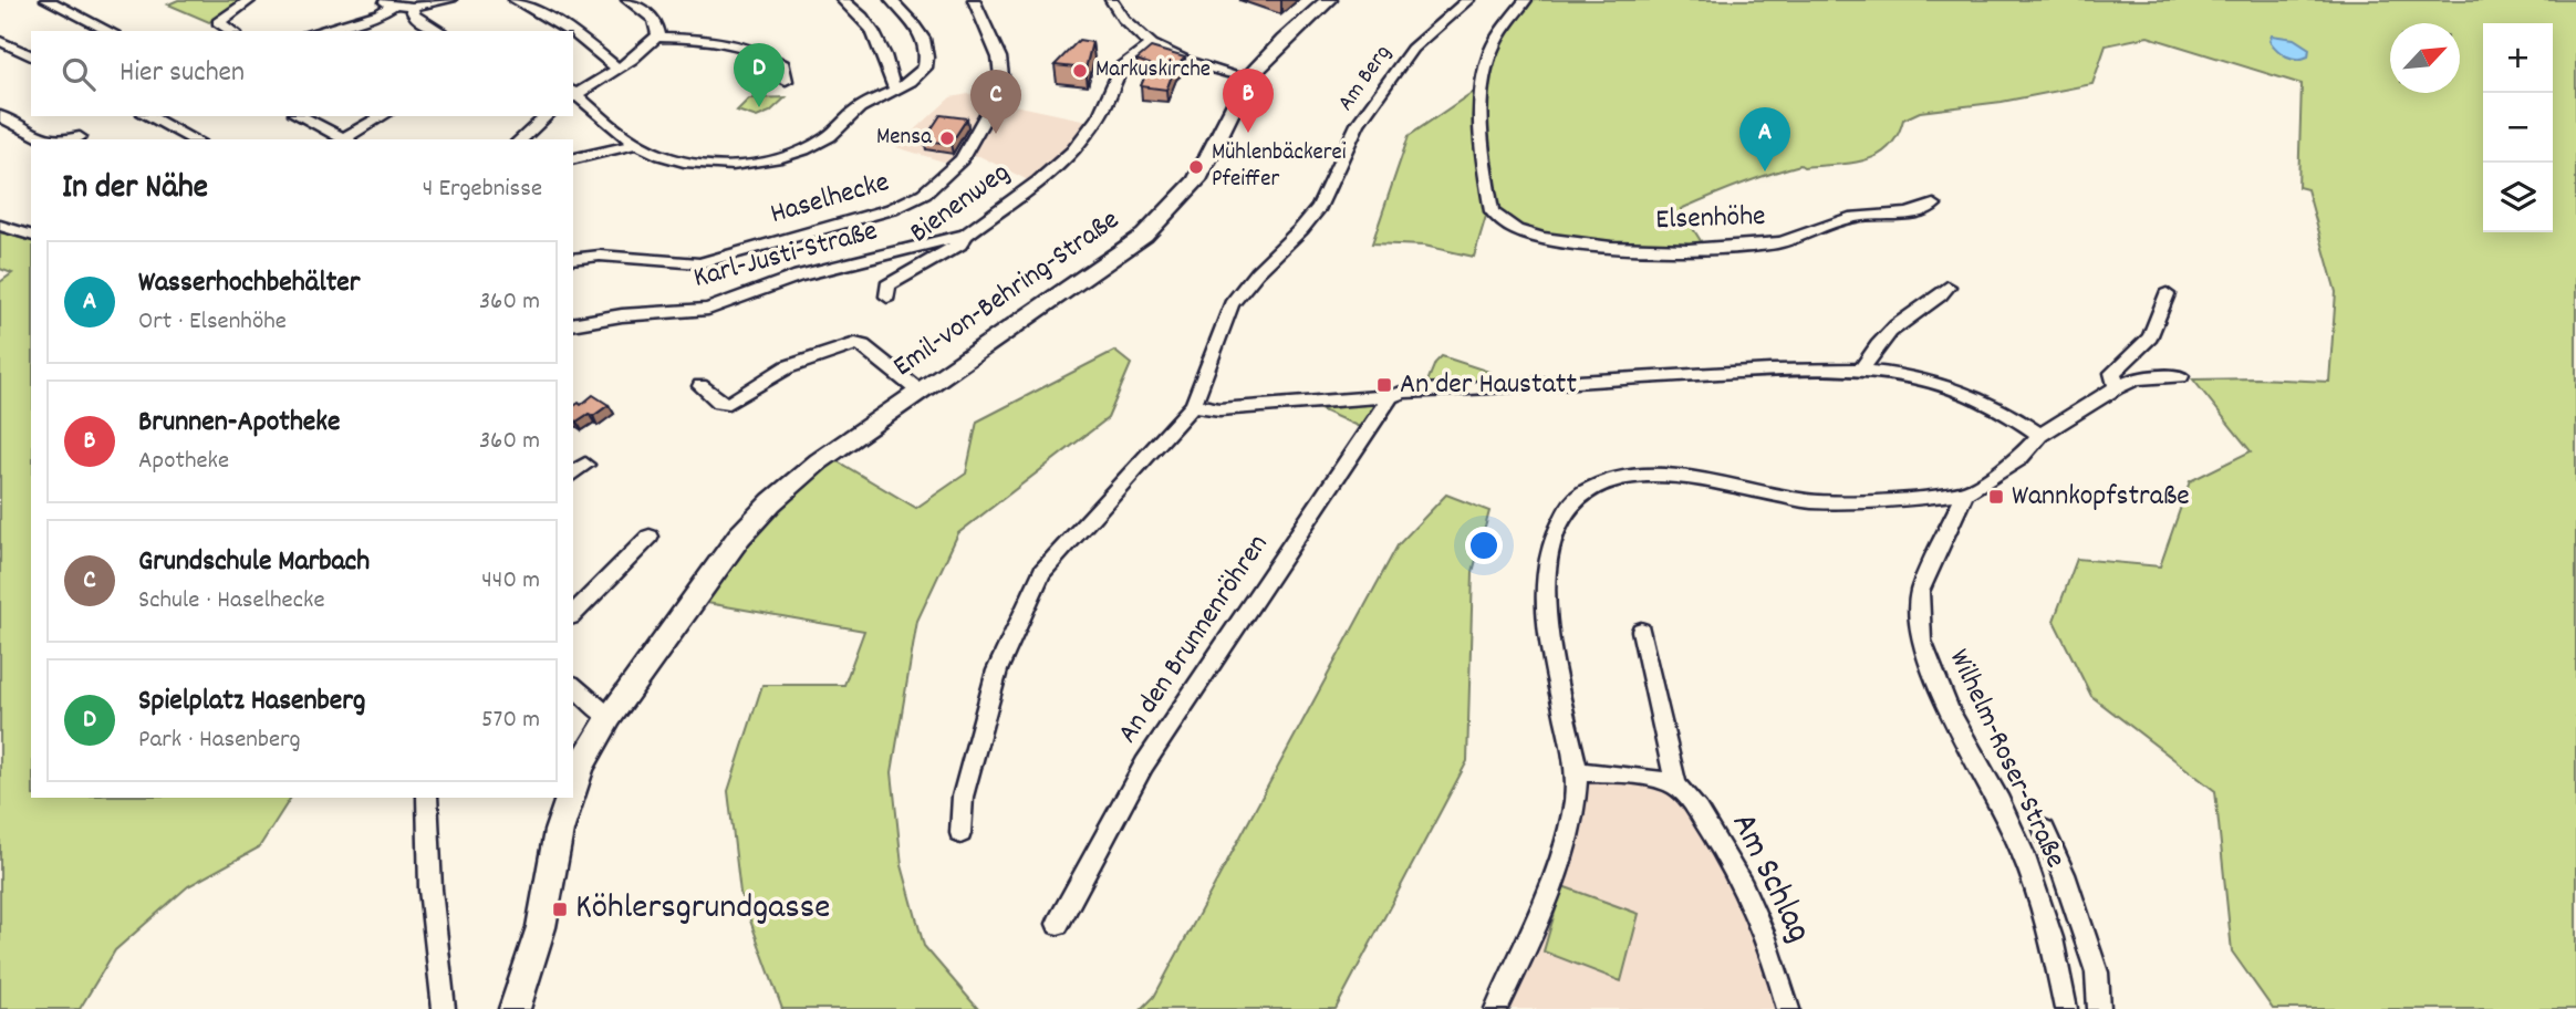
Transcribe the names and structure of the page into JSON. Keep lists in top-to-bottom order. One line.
{"streets":{"main road":["Emil-von-Behring-Straße"],"street":["Am Berg","Haselhecke","Bienenweg","Elsenhöhe","Karl-Justi-Straße","An den Brunnenröhren","Wilhelm-Roser-Straße","Am Schlag"]},"crossings":[["Bienenweg","Karl-Justi-Straße"]],"places":{"other":["Markuskirche","Mensa","Mühlenbäckerei Pfeiffer"],"transit":["An der Haustatt","Wannkopfstraße","Köhlersgrundgasse"]},"north":"top right","page":{"map_buttons":["+","−"],"search":"Hier suchen","pins":["D","B","C","A"],"heading":["In der Nähe","4 Ergebnisse"],"list":[{"mark":"A","name":"Wasserhochbehälter","note":"Ort · Elsenhöhe","value":"360 m"},{"mark":"B","name":"Brunnen-Apotheke","note":"Apotheke","value":"360 m"},{"mark":"C","name":"Grundschule Marbach","note":"Schule · Haselhecke","value":"440 m"},{"mark":"D","name":"Spielplatz Hasenberg","note":"Park · Hasenberg","value":"570 m"}]}}
